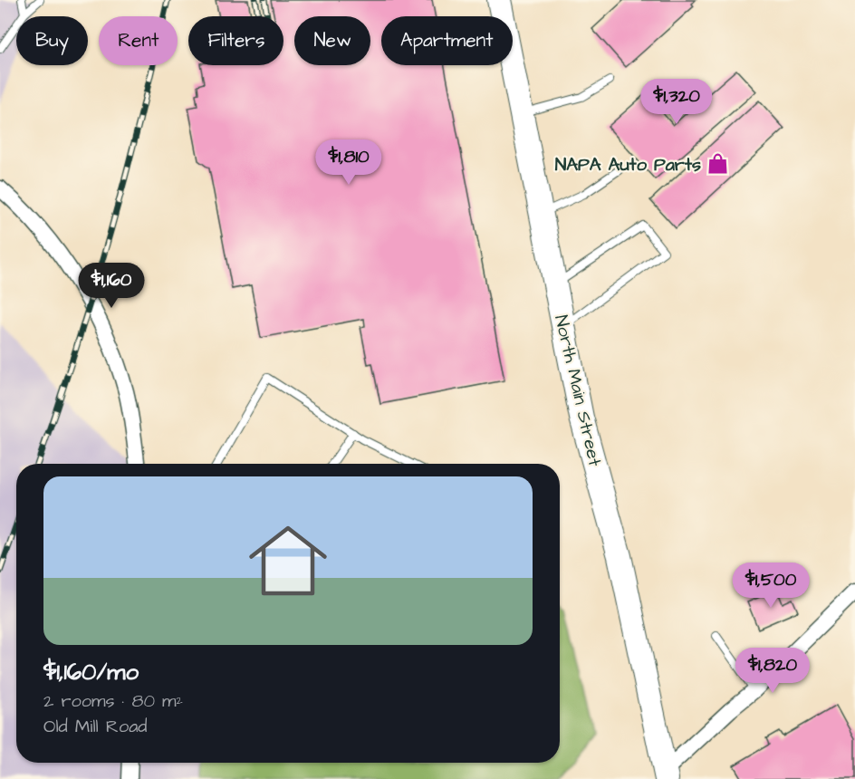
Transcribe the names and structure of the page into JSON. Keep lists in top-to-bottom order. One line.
{"streets":{"main road":["North Main Street"]},"places":{"shop":["NAPA Auto Parts"]},"page":{"chip":["Buy","Rent","Filters","New","Apartment"],"price":["$1,320","$1,810","$1,160","$1,500","$1,820"],"list":[{"name":"$1,160/mo","note":"2 rooms · 80 m² · Old Mill Road"}]}}
